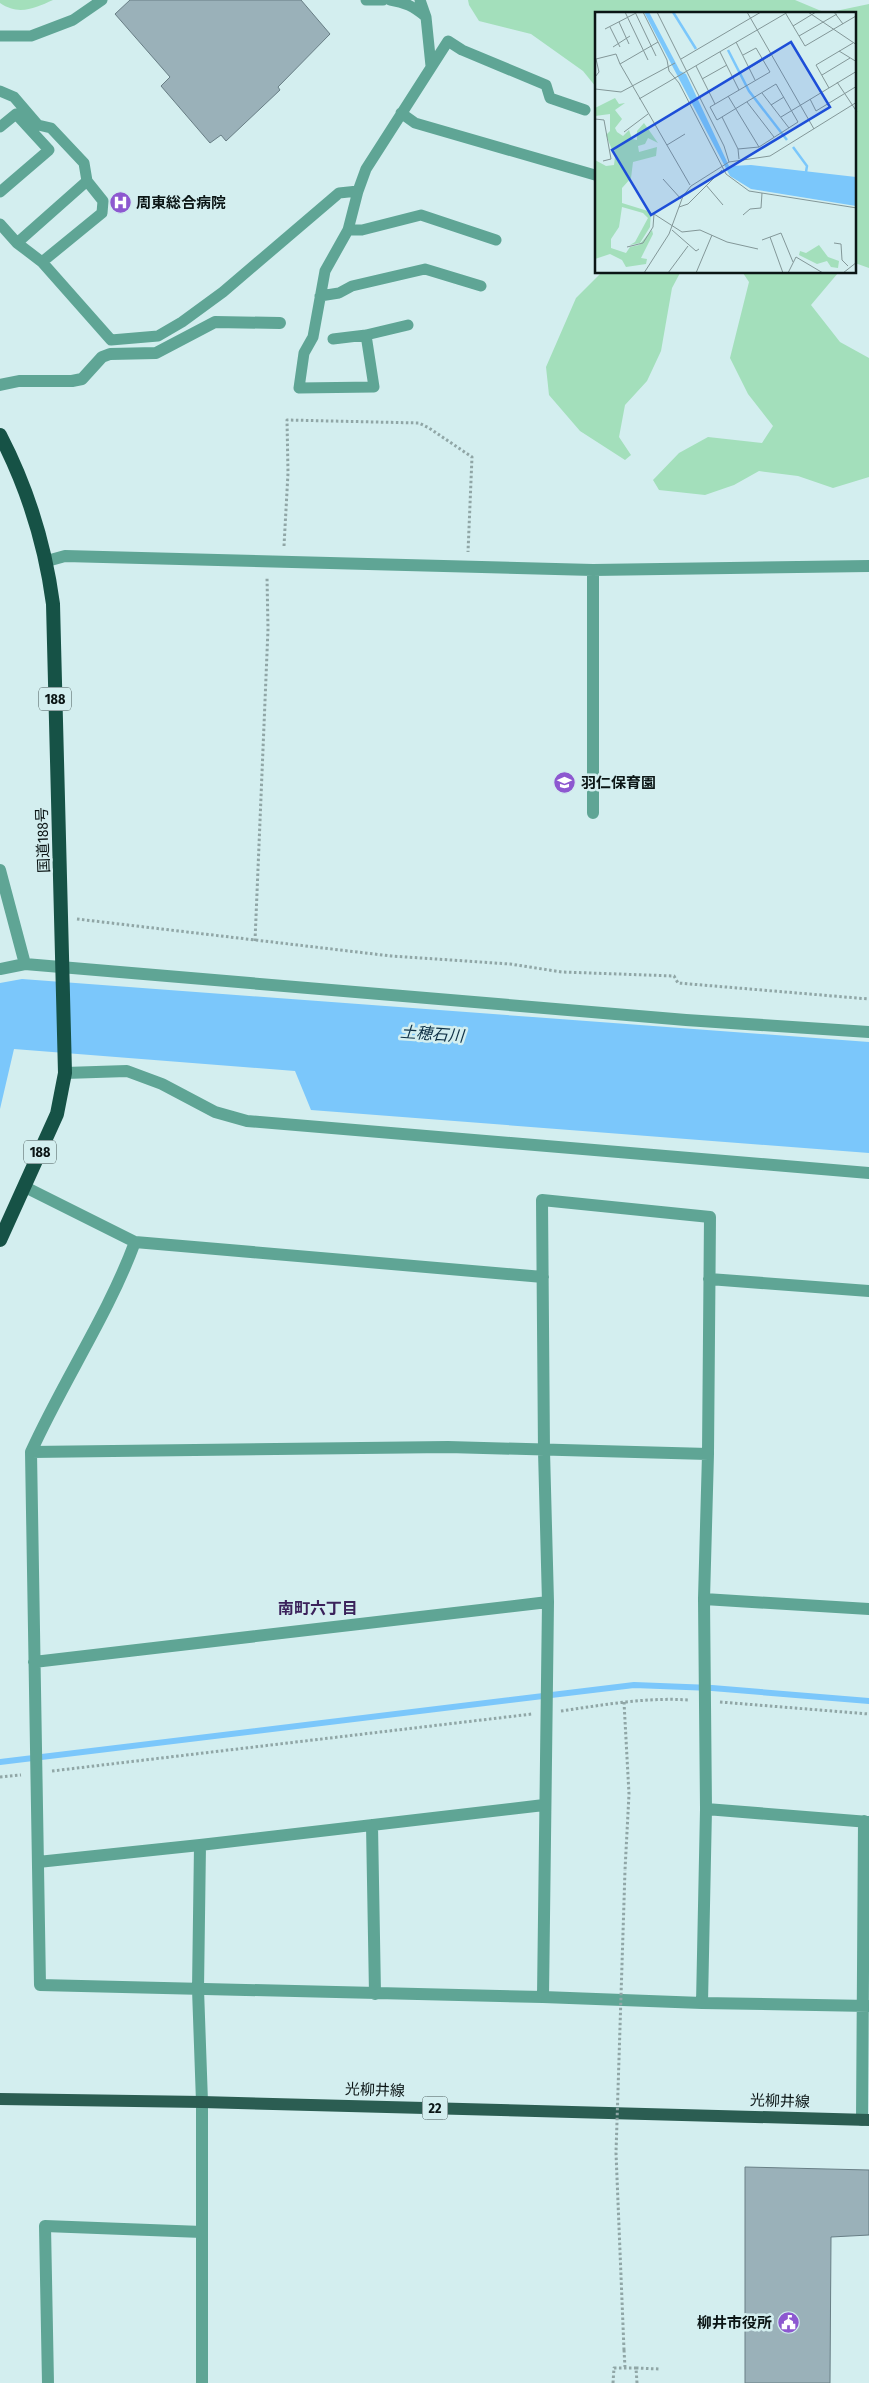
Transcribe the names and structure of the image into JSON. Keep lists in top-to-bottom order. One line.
{"streets":{"highway":["188","国道188号"],"main road":["光柳井線","22"]},"districts":["南町六丁目"],"water":["土穂石川"],"places":{"hospital":["周東総合病院"],"school or university":["羽仁保育園"],"public building":["柳井市役所"]}}
